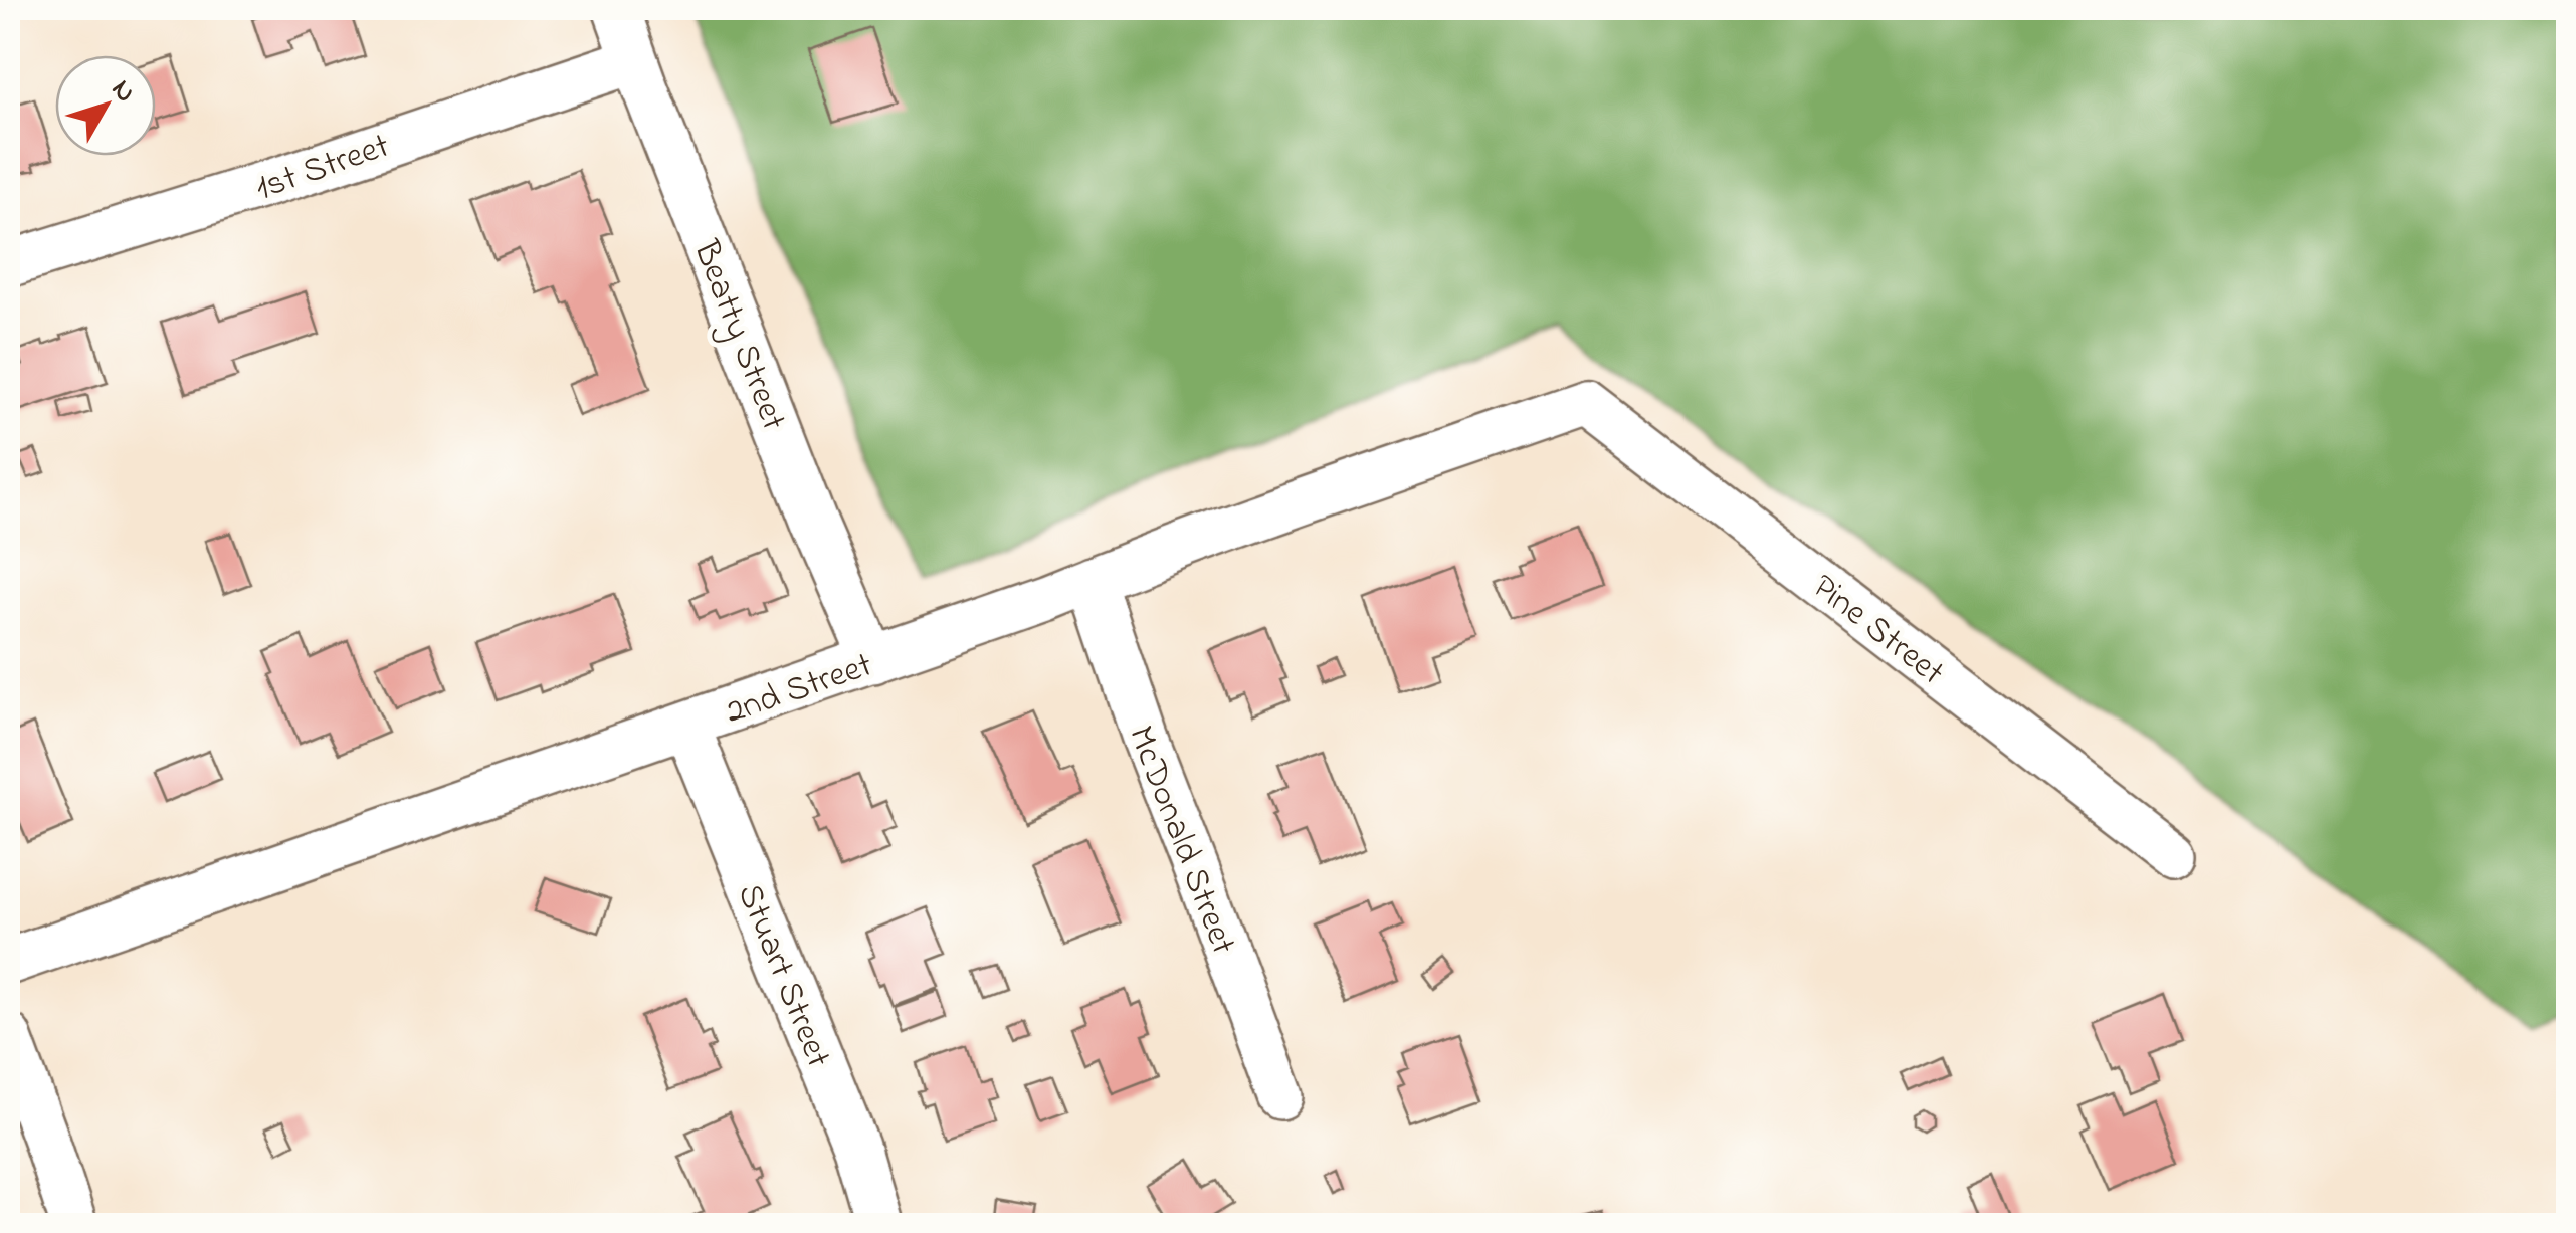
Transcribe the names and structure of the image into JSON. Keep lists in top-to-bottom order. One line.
{"streets":{"street":["1st Street","Beatty Street","Pine Street","2nd Street","McDonald Street","Stuart Street"]},"crossings":[["1st Street","Beatty Street"],["Beatty Street","2nd Street"],["Pine Street","2nd Street"],["2nd Street","McDonald Street"],["2nd Street","Stuart Street"]],"north":"top right"}
